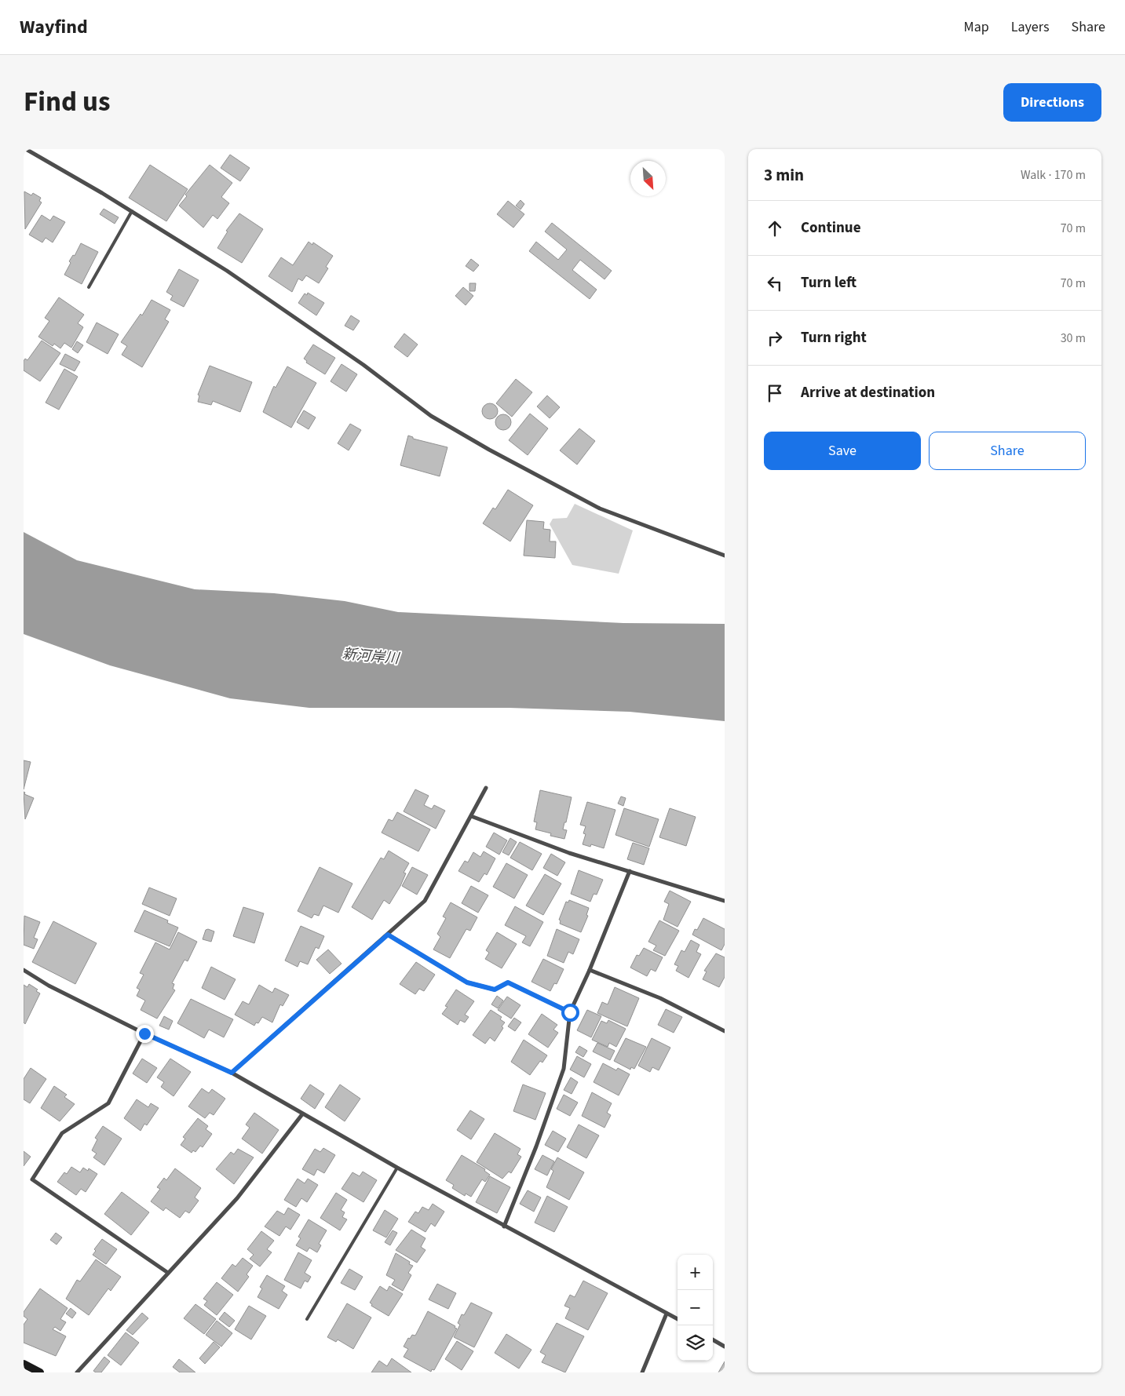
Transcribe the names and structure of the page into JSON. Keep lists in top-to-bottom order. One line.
{"water":["新河岸川"],"north":"bottom right","page":{"header":"Wayfind","nav":["Map","Layers","Share"],"title":"Find us","buttons":["Directions",["Save","Share"]],"heading":["3 min","Walk · 170 m"],"list":[["Continue","70 m"],["Turn left","70 m"],["Turn right","30 m"],"Arrive at destination"],"map_buttons":["+","−"]}}
